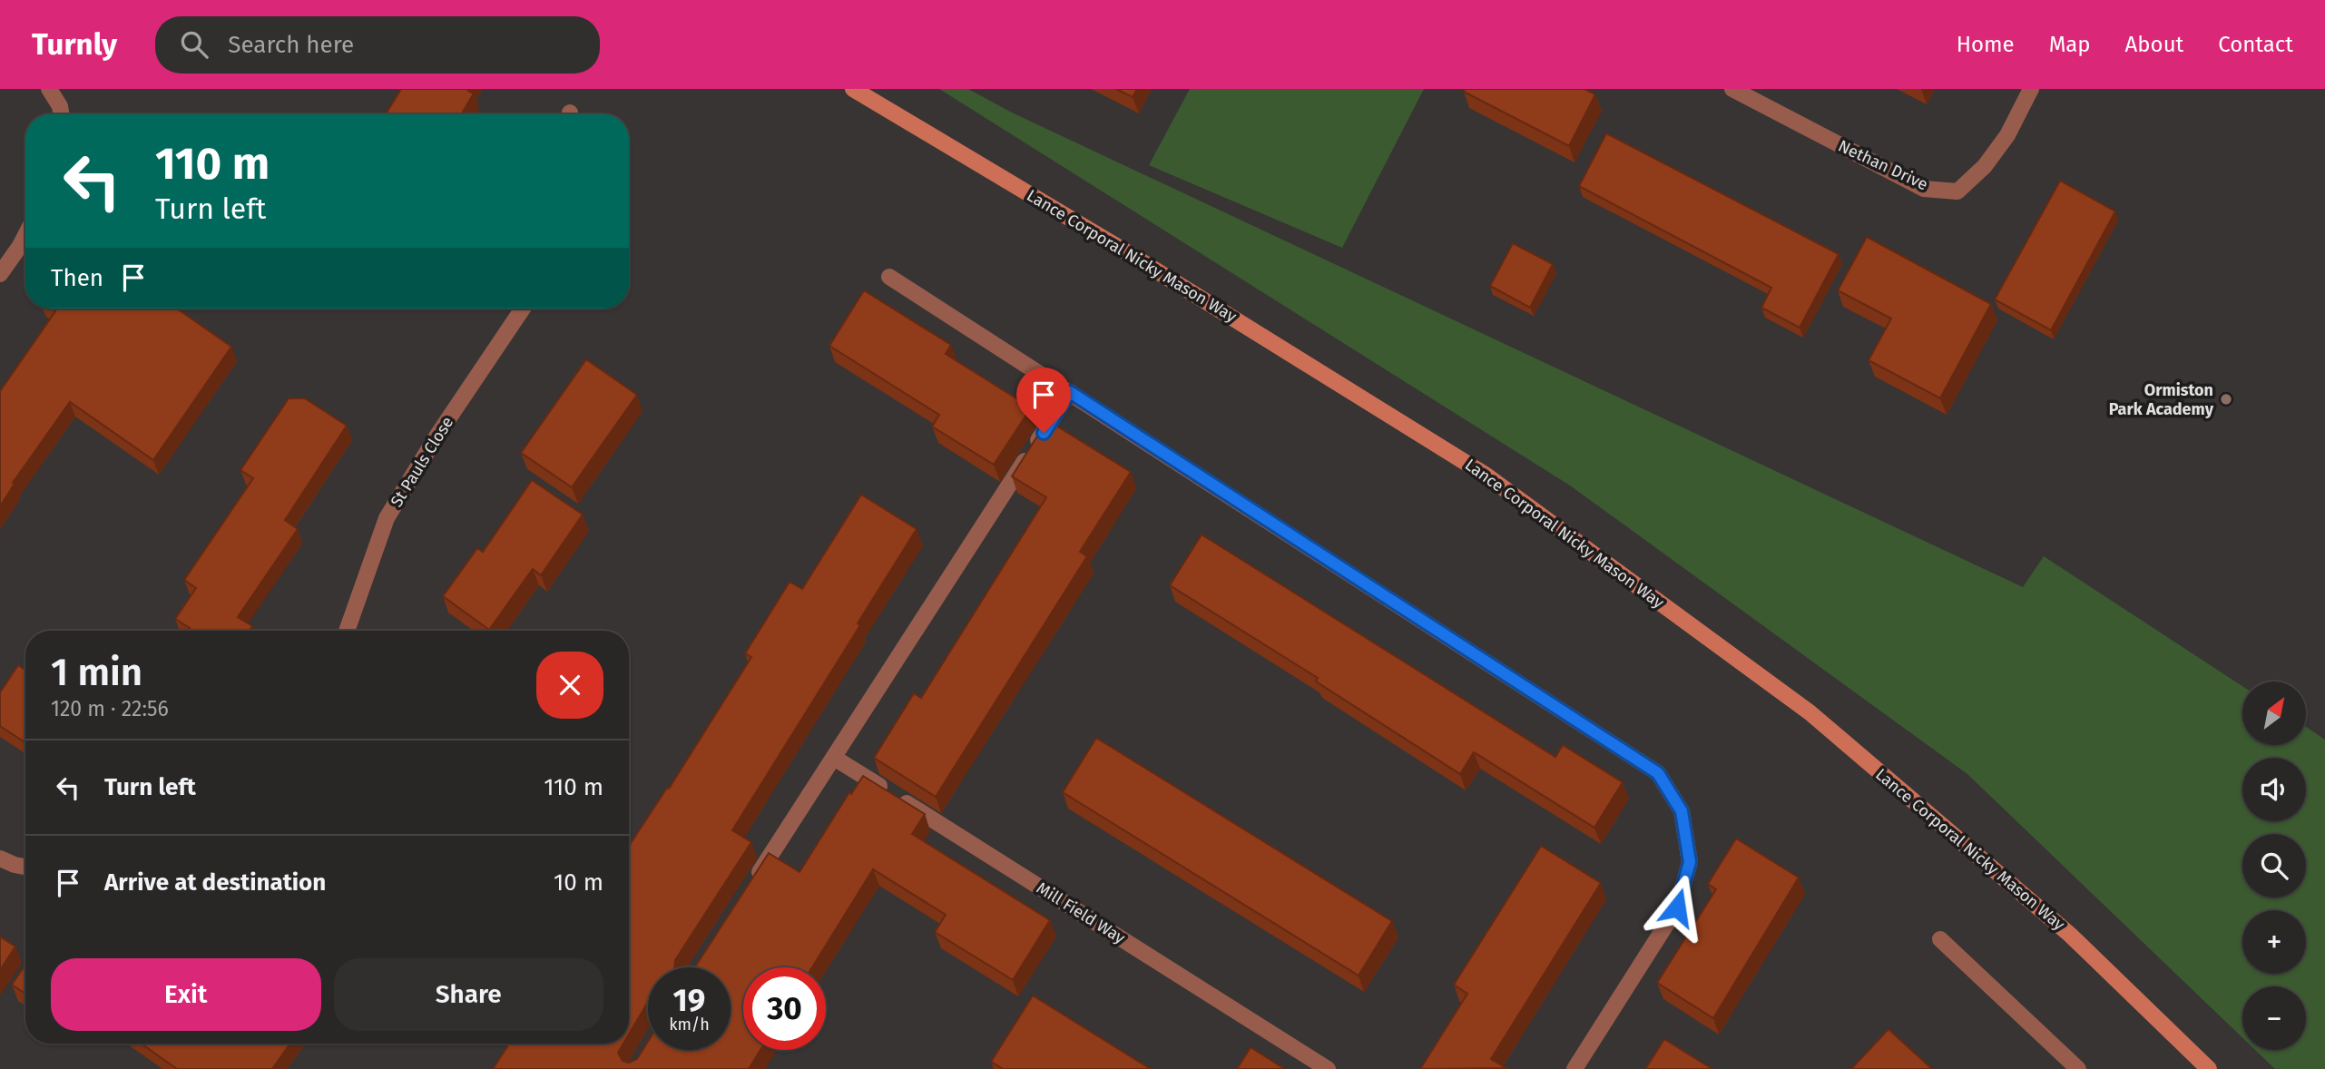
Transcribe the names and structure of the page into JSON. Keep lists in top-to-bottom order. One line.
{"streets":{"main road":["Lance Corporal Nicky Mason Way"],"street":["Nethan Drive","St Pauls Close","Mill Field Way"]},"places":["Ormiston Park Academy"],"north":"top right","page":{"header":"Turnly","search":"Search here","nav":["Home","Map","About","Contact"],"turn":["110 m","Turn left"],"then":"Then","heading":["1 min","120 m · 22:56"],"map_buttons":["+","−"],"list":[{"name":"Turn left","value":"110 m"},{"name":"Arrive at destination","value":"10 m"}],"buttons":["Exit","Share"],"speed":"19 km/h","limit":"30"}}
